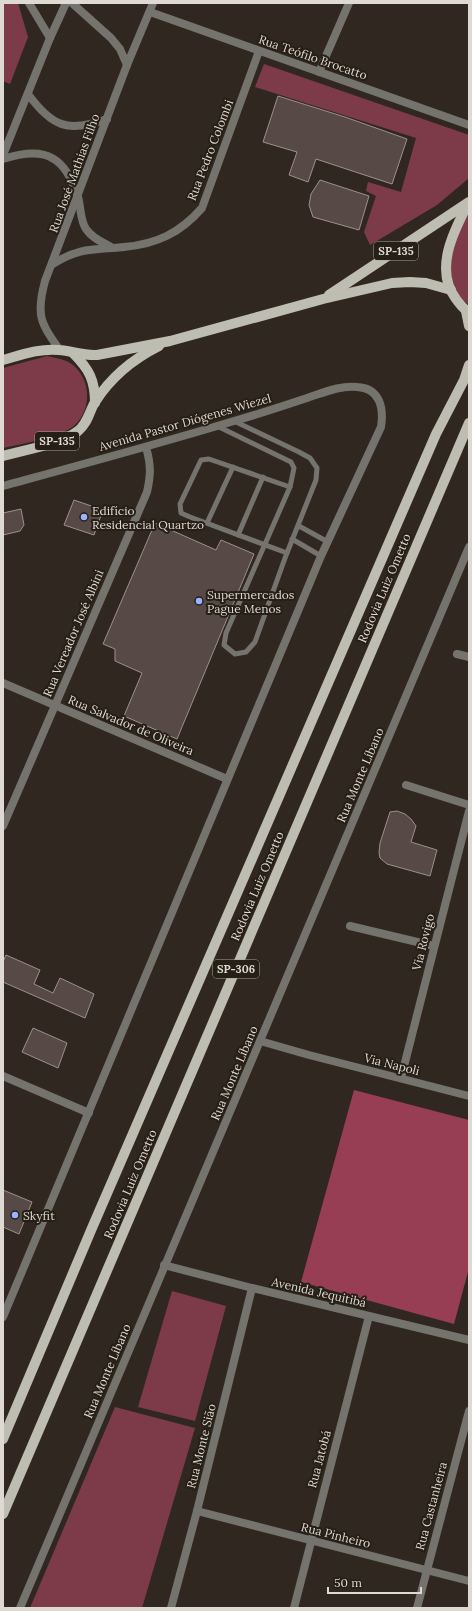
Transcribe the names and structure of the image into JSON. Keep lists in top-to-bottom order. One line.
{"streets":{"main road":["SP-135","Rodovia Luiz Ometto","SP-306"],"street":["Rua Teófilo Brocatto","Rua Pedro Colombi","Rua José Mathias Filho","Avenida Pastor Diógenes Wiezel","Rua Vereador José Albini","Rua Salvador de Oliveira","Rua Monte Líbano","Via Rovigo","Via Napoli","Avenida Jequitibá","Rua Monte Sião","Rua Jatobá","Rua Castanheira","Rua Pinheiro"]},"crossings":[["Rua Teófilo Brocatto","Rua Pedro Colombi"],["Rua Teófilo Brocatto","Rua José Mathias Filho"],["Rua Pedro Colombi","Rua José Mathias Filho"],["Rua José Mathias Filho","SP-135"],["Avenida Pastor Diógenes Wiezel","Rua Vereador José Albini"],["Rua Vereador José Albini","Rua Salvador de Oliveira"],["Rua Monte Líbano","Via Napoli"],["Rua Monte Líbano","Avenida Jequitibá"],["Via Rovigo","Via Napoli"],["Avenida Jequitibá","Rua Monte Sião"],["Avenida Jequitibá","Rua Jatobá"],["Rua Monte Sião","Rua Pinheiro"],["Rua Jatobá","Rua Pinheiro"],["Rua Castanheira","Rua Pinheiro"]],"places":["Edifício Residencial Quartzo","Supermercados Pague Menos","Skyfit"],"scale_bar":"50 m"}
